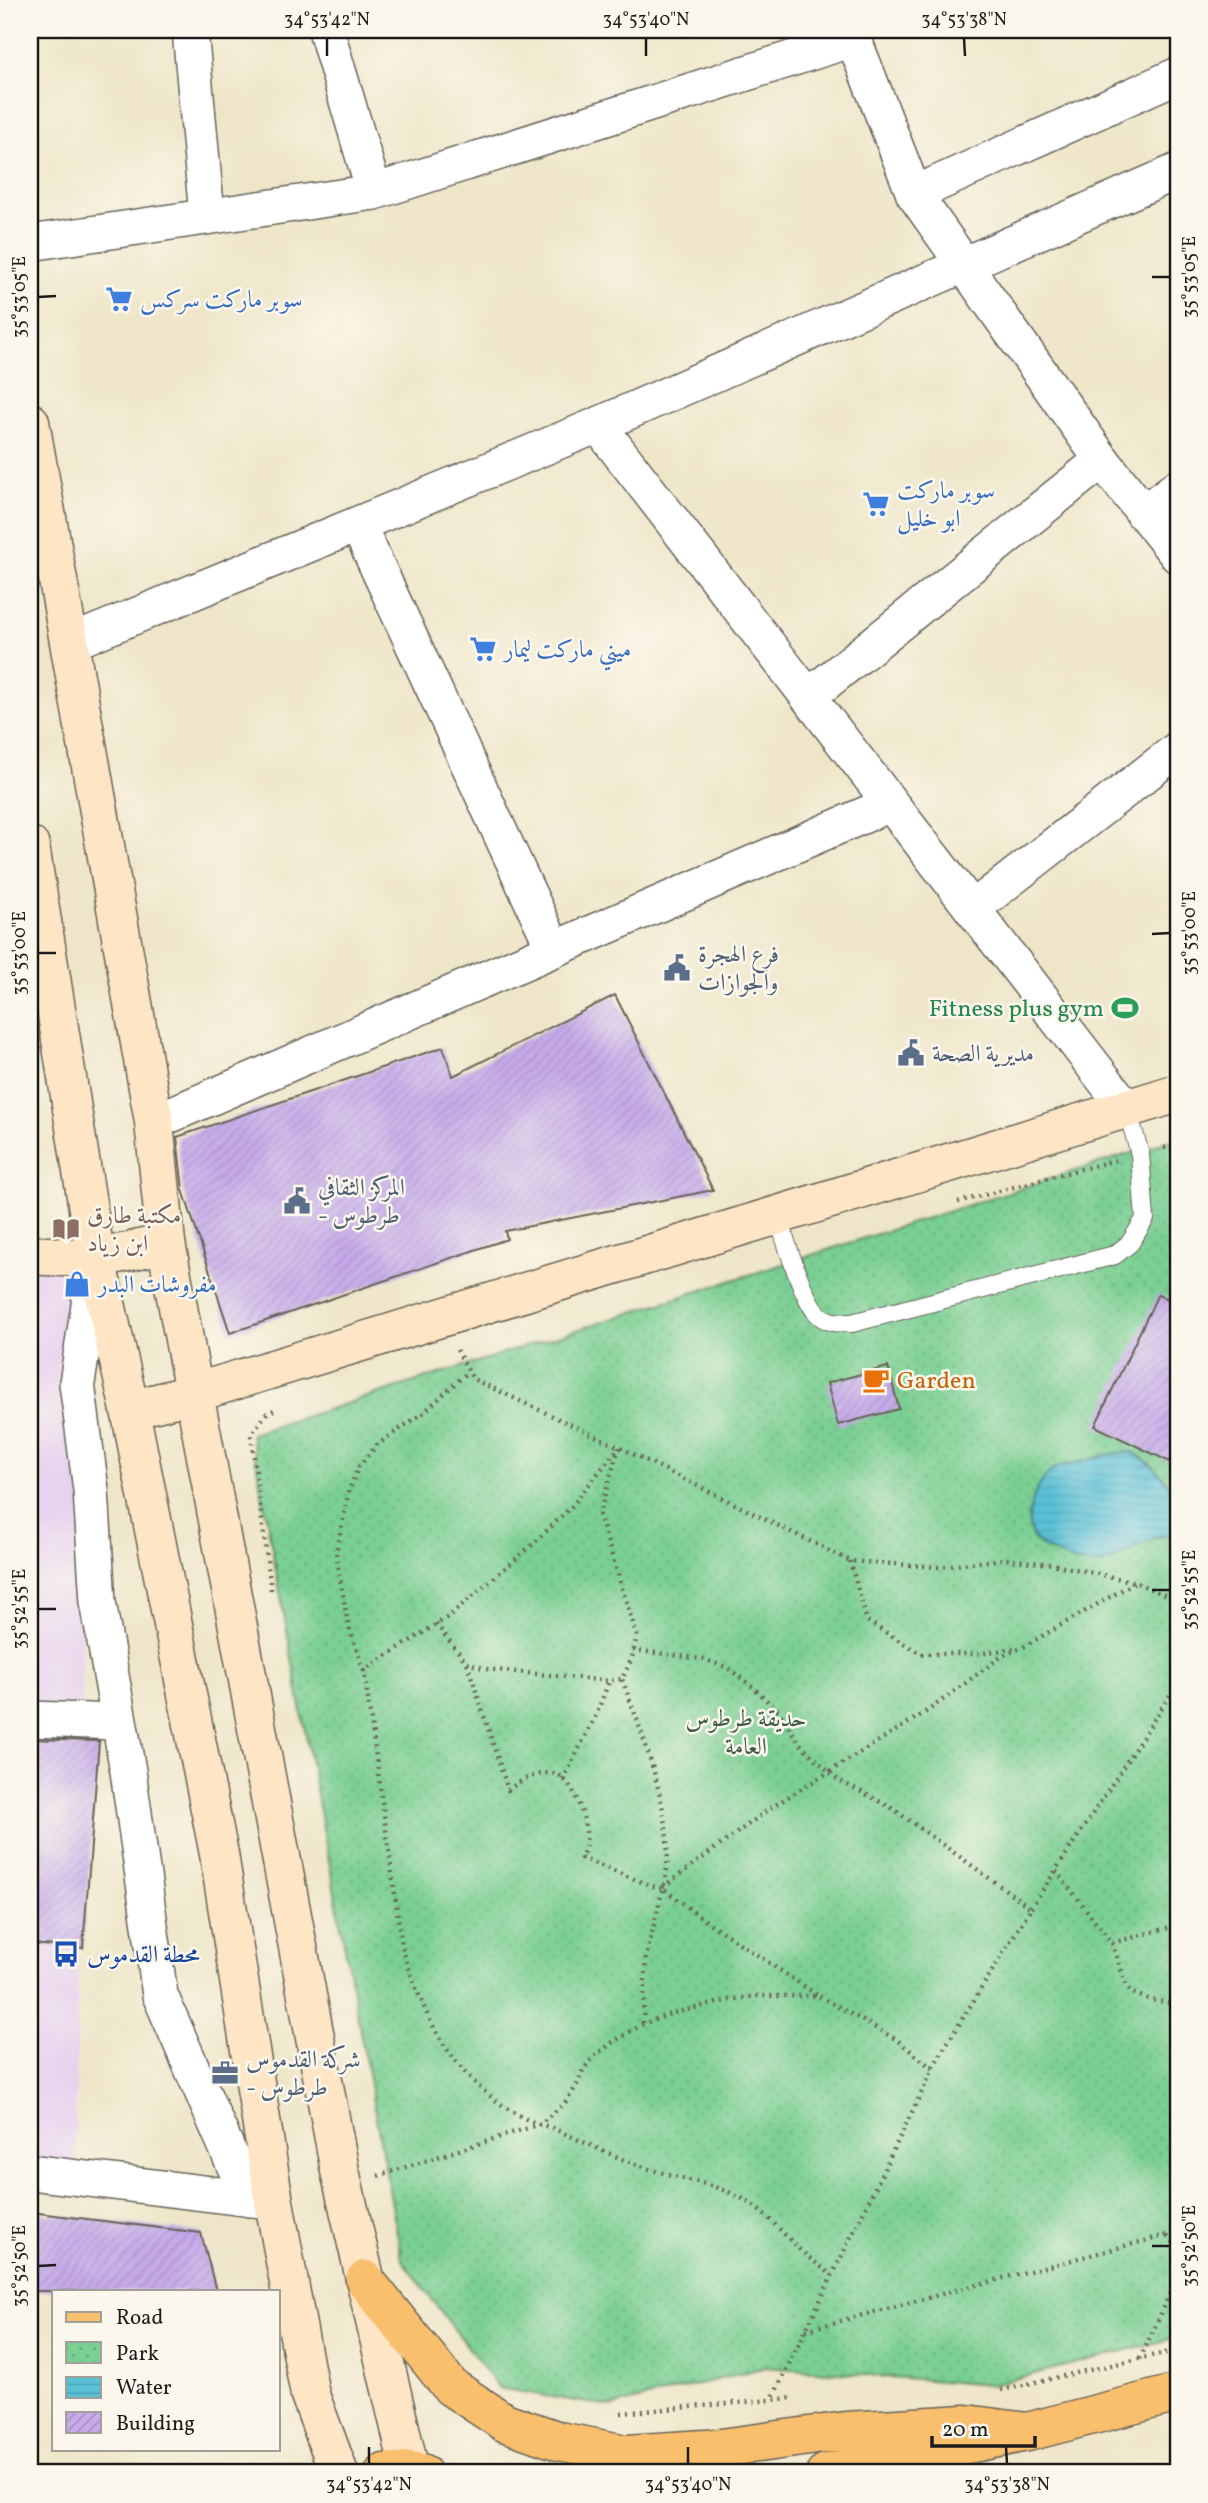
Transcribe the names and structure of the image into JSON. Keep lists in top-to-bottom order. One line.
{"parks":["حديقة طرطوس العامة"],"places":{"supermarket":["سوبر ماركت سركس","سوبر ماركت ابو خليل","ميني ماركت ليمار"],"public building":["فرع الهجرة والجوازات","مديرية الصحة","المركز الثقافي - طرطوس"],"sports":["Fitness plus gym"],"library":["مكتبة طارق ابن زياد"],"shop":["مفروشات البدر"],"cafe":["Garden"],"bus stop":["محطة القدموس"],"office":["شركة القدموس - طرطوس"]},"legend":["Road","Park","Water","Building"],"scale_bar":"20 m","coordinates":["34°53'42\"N","34°53'40\"N","34°53'38\"N","35°53'05\"E","35°53'00\"E","35°52'55\"E","35°52'50\"E"]}
